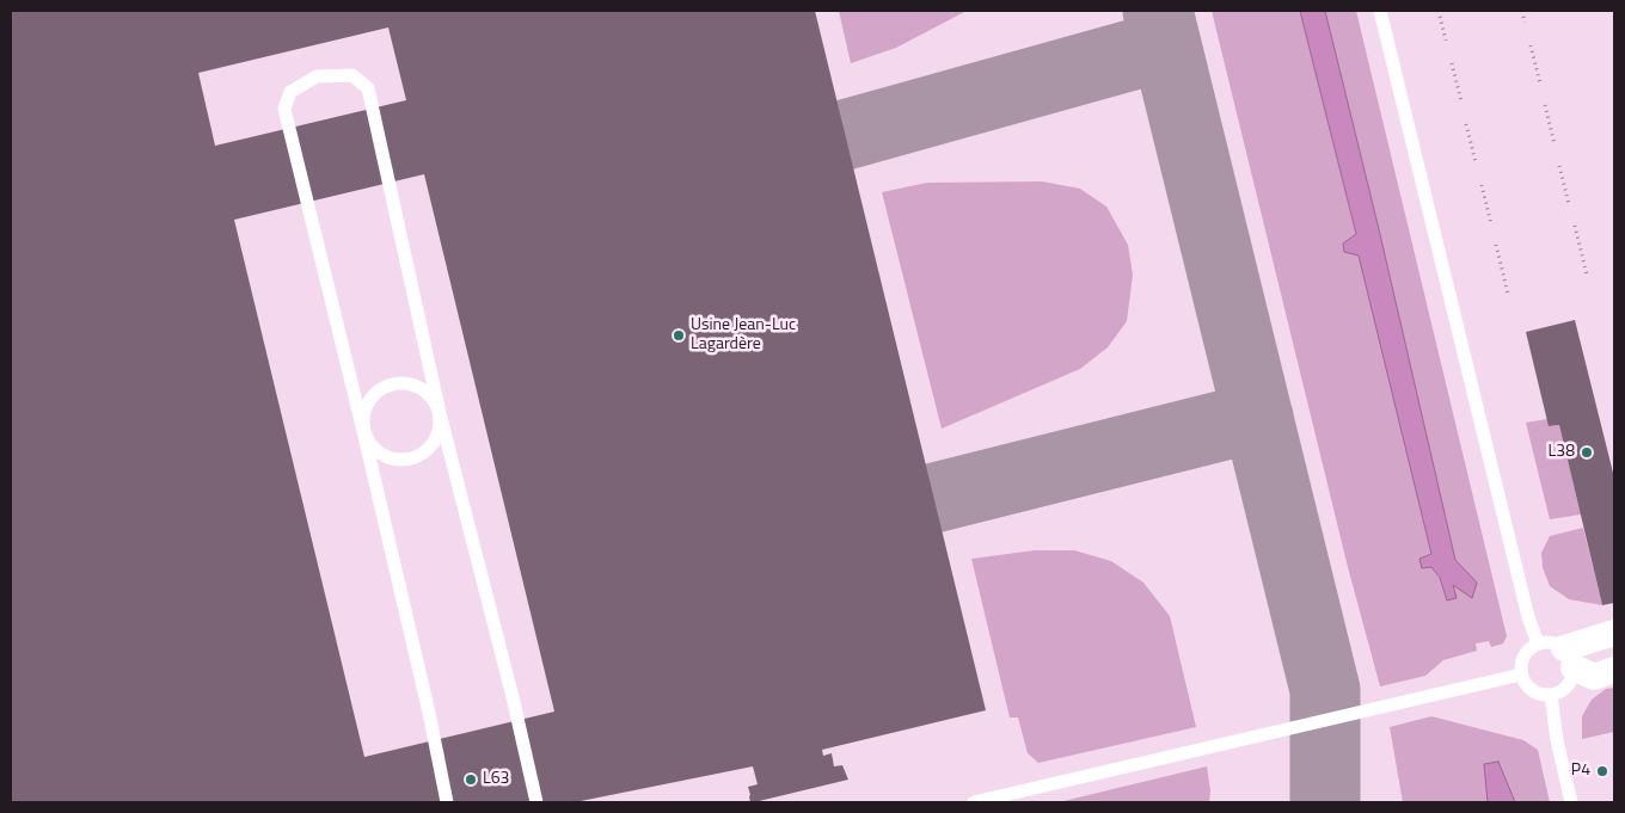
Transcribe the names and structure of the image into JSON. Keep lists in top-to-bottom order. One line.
{"places":["Usine Jean-Luc Lagardère","L38","P4","L63"]}
